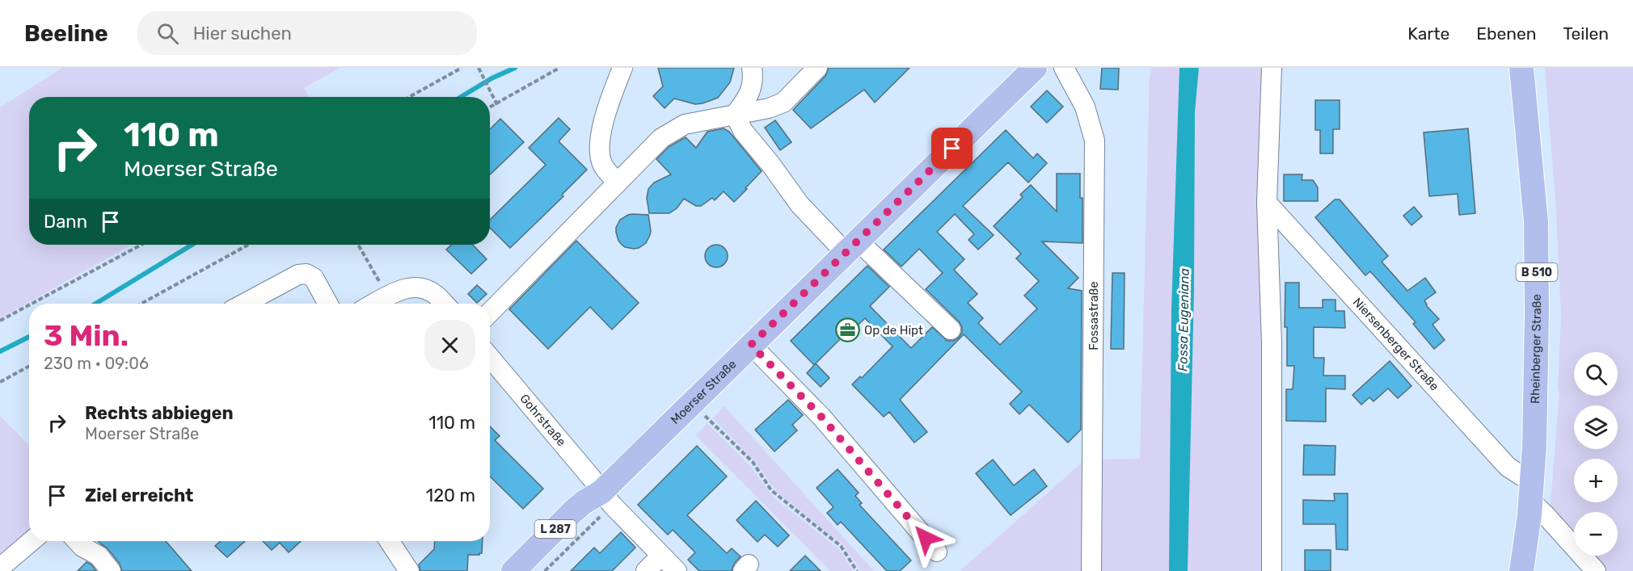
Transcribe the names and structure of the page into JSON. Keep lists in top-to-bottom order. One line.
{"streets":{"main road":["B 510","Rheinberger Straße","Moerser Straße","L 287"],"street":["Fossastraße","Niersenberger Straße","Gohrstraße"]},"crossings":[["Niersenberger Straße","Rheinberger Straße"],["Moerser Straße","Gohrstraße"]],"water":["Fossa Eugeniana"],"places":{"office":["Op de Hipt"]},"page":{"header":"Beeline","search":"Hier suchen","nav":["Karte","Ebenen","Teilen"],"turn":["110 m","Moerser Straße"],"then":"Dann","heading":["3 Min.","230 m · 09:06"],"map_buttons":["+","−"],"list":[{"name":"Rechts abbiegen","note":"Moerser Straße","value":"110 m"},{"name":"Ziel erreicht","value":"120 m"}]}}
